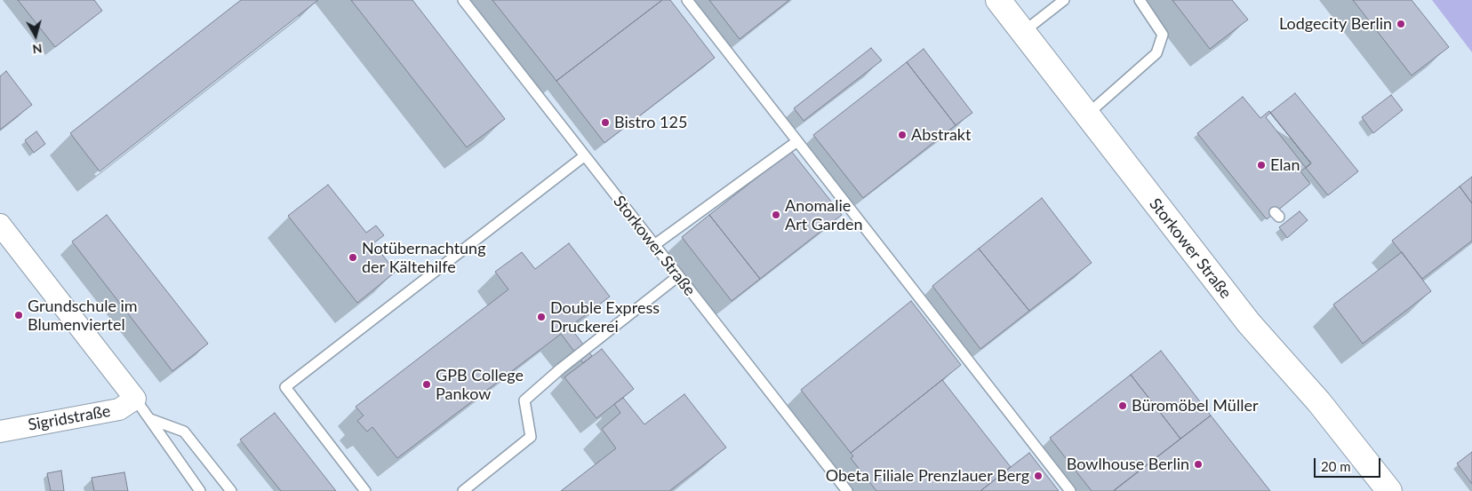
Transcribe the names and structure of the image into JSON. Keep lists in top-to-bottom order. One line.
{"streets":{"main road":["Storkower Straße"],"street":["Sigridstraße"]},"places":["Lodgecity Berlin","Bistro 125","Abstrakt","Elan","Anomalie Art Garden","Notübernachtung der Kältehilfe","Grundschule im Blumenviertel","Double Express Druckerei","GPB College Pankow","Büromöbel Müller","Bowlhouse Berlin","Obeta Filiale Prenzlauer Berg"],"scale_bar":"20 m","north":"bottom"}
